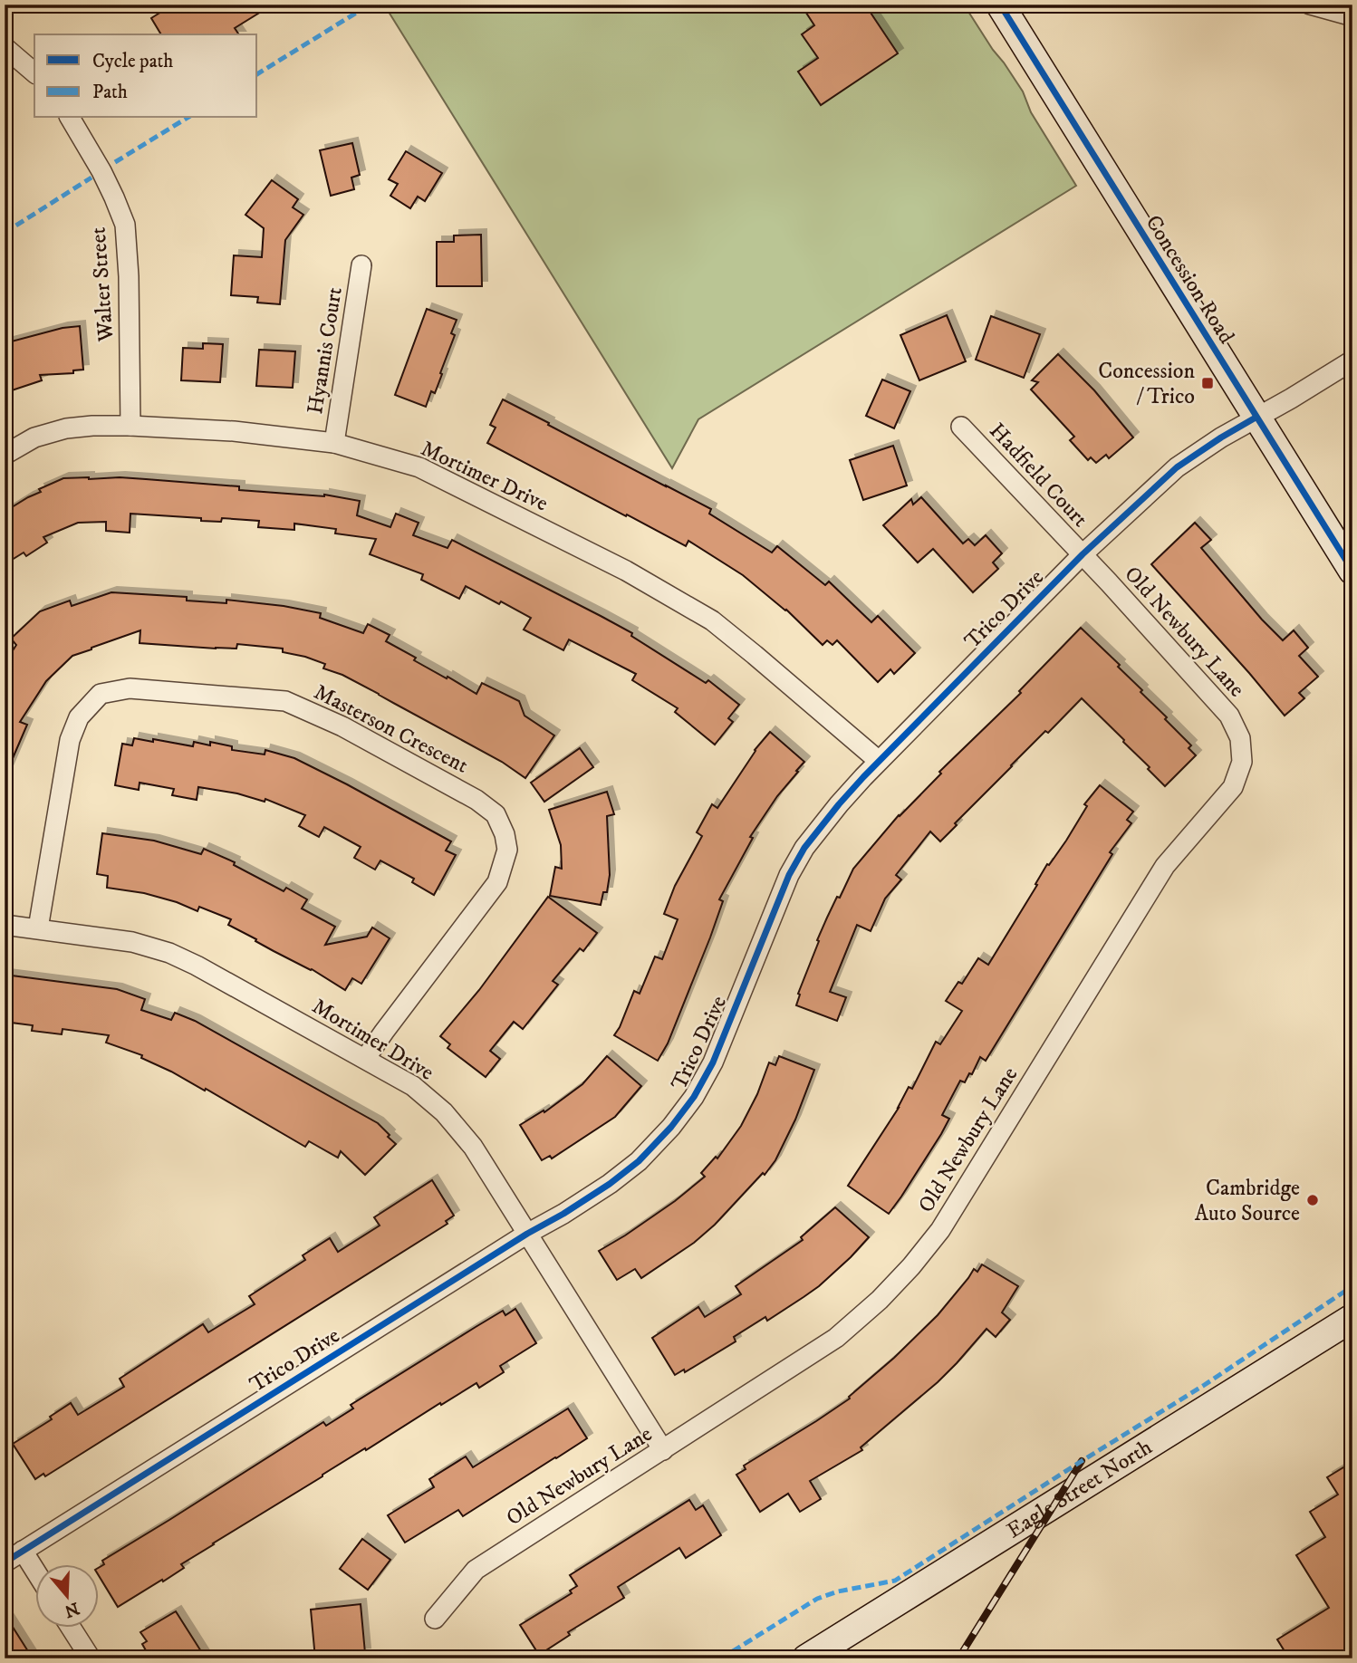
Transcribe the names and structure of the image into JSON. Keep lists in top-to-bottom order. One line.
{"streets":{"main road":["Concession Road","Eagle Street North"],"street":["Walter Street","Hyannis Court","Hadfield Court","Mortimer Drive","Trico Drive","Old Newbury Lane","Masterson Crescent"]},"crossings":[["Concession Road","Trico Drive"],["Walter Street","Mortimer Drive"],["Hyannis Court","Mortimer Drive"],["Hadfield Court","Trico Drive"],["Hadfield Court","Old Newbury Lane"],["Mortimer Drive","Trico Drive"],["Mortimer Drive","Old Newbury Lane"],["Mortimer Drive","Masterson Crescent"],["Trico Drive","Old Newbury Lane"]],"places":{"transit":["Concession / Trico"],"other":["Cambridge Auto Source"]},"legend":["Cycle path","Path"],"north":"bottom"}
